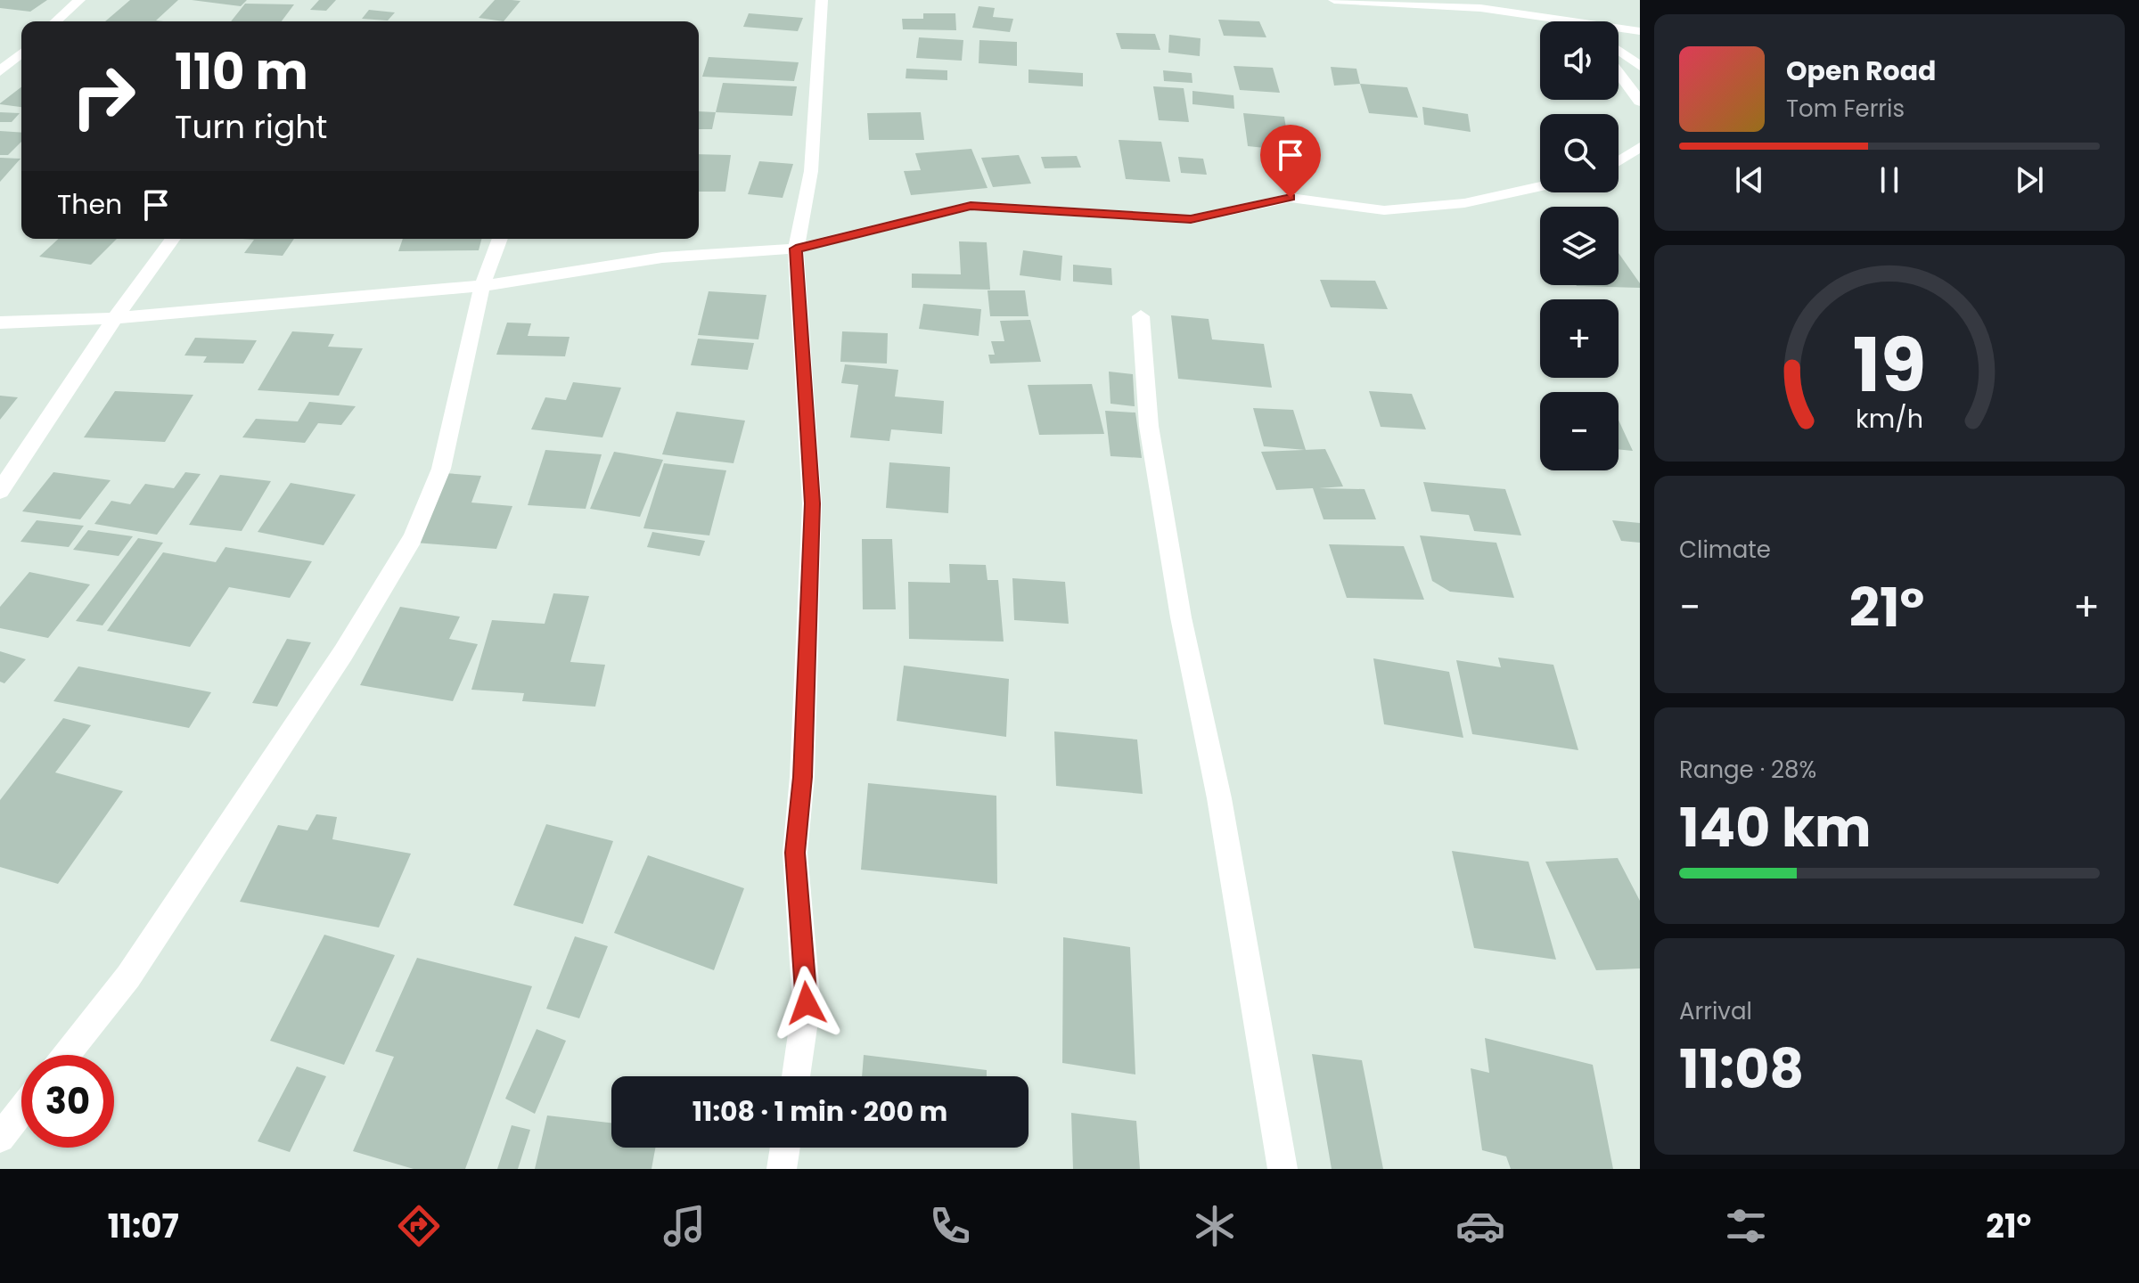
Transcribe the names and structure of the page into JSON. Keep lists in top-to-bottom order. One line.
{"page":{"map_buttons":["+","−"],"turn":["110 m","Turn right"],"song":["Open Road","Tom Ferris"],"then":"Then","tile":["Climate",["Range · 28%","140 km"],["Arrival","11:08"]],"heat":["−","21°","+"],"limit":"30","trip":"11:08 · 1 min · 200 m","tabs":["11:07","21°"],"gauge":["19","km/h"]}}
